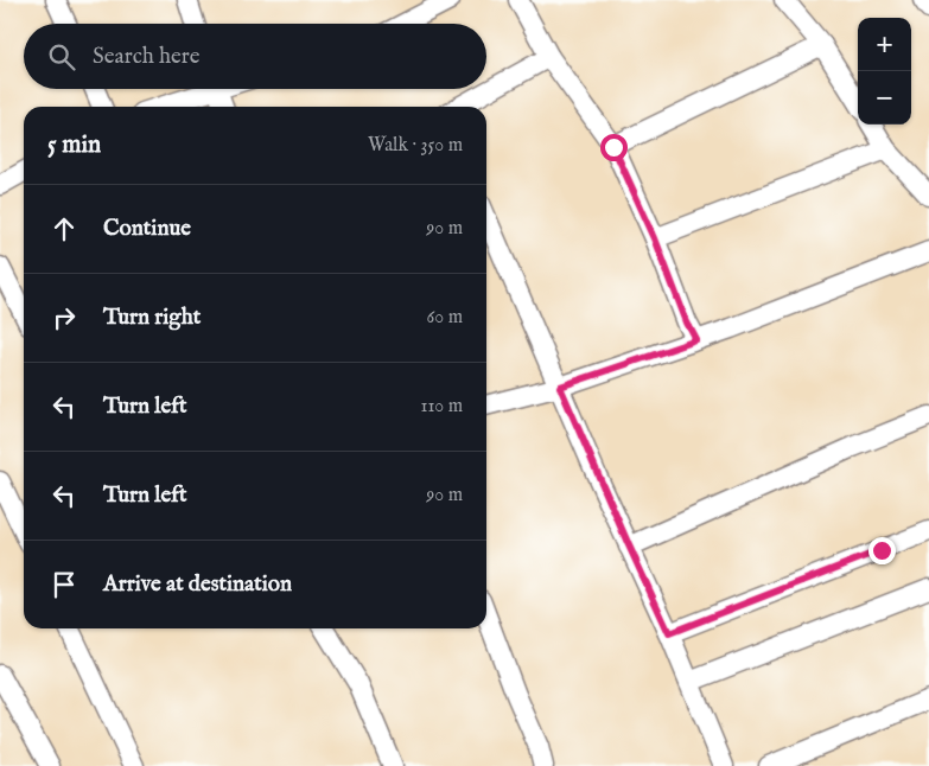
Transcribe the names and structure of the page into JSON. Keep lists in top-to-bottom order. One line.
{"page":{"map_buttons":["+","−"],"search":"Search here","heading":["5 min","Walk · 350 m"],"list":[["Continue","90 m"],["Turn right","60 m"],["Turn left","110 m"],["Turn left","90 m"],"Arrive at destination"]}}
